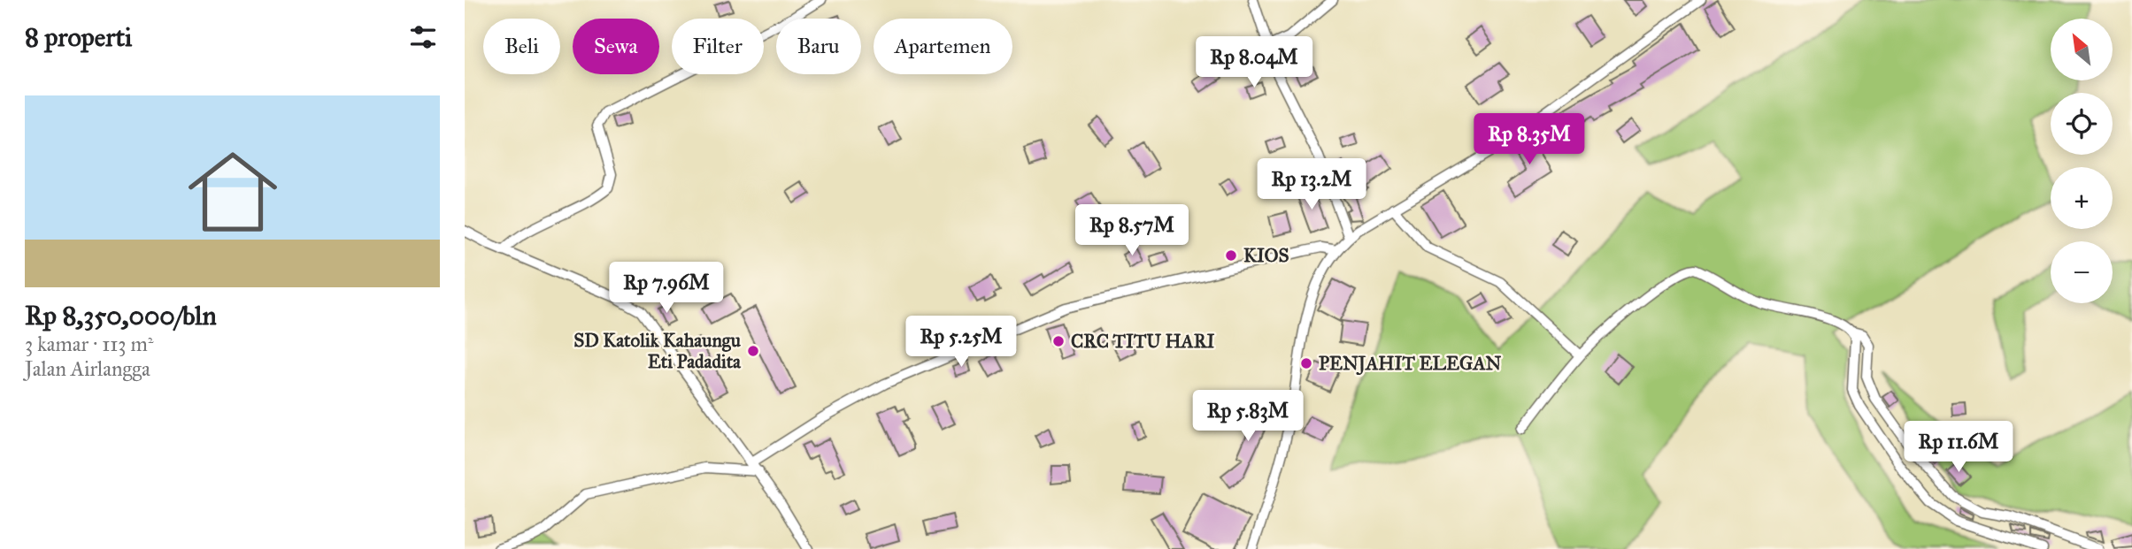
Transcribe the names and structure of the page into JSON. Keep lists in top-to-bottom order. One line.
{"places":["KIOS","CRC TITU HARI","SD Katolik Kahaungu Eti Padadita","PENJAHIT ELEGAN"],"north":"top left","page":{"heading":"8 properti","map_buttons":["+","−"],"chip":["Beli","Sewa","Filter","Baru","Apartemen"],"price":["Rp 8.04M","Rp 8.35M","Rp 13.2M","Rp 8.57M","Rp 7.96M","Rp 5.25M","Rp 5.83M","Rp 11.6M"],"list":[{"name":"Rp 8,350,000/bln","note":"3 kamar · 113 m² · Jalan Airlangga"}]}}
